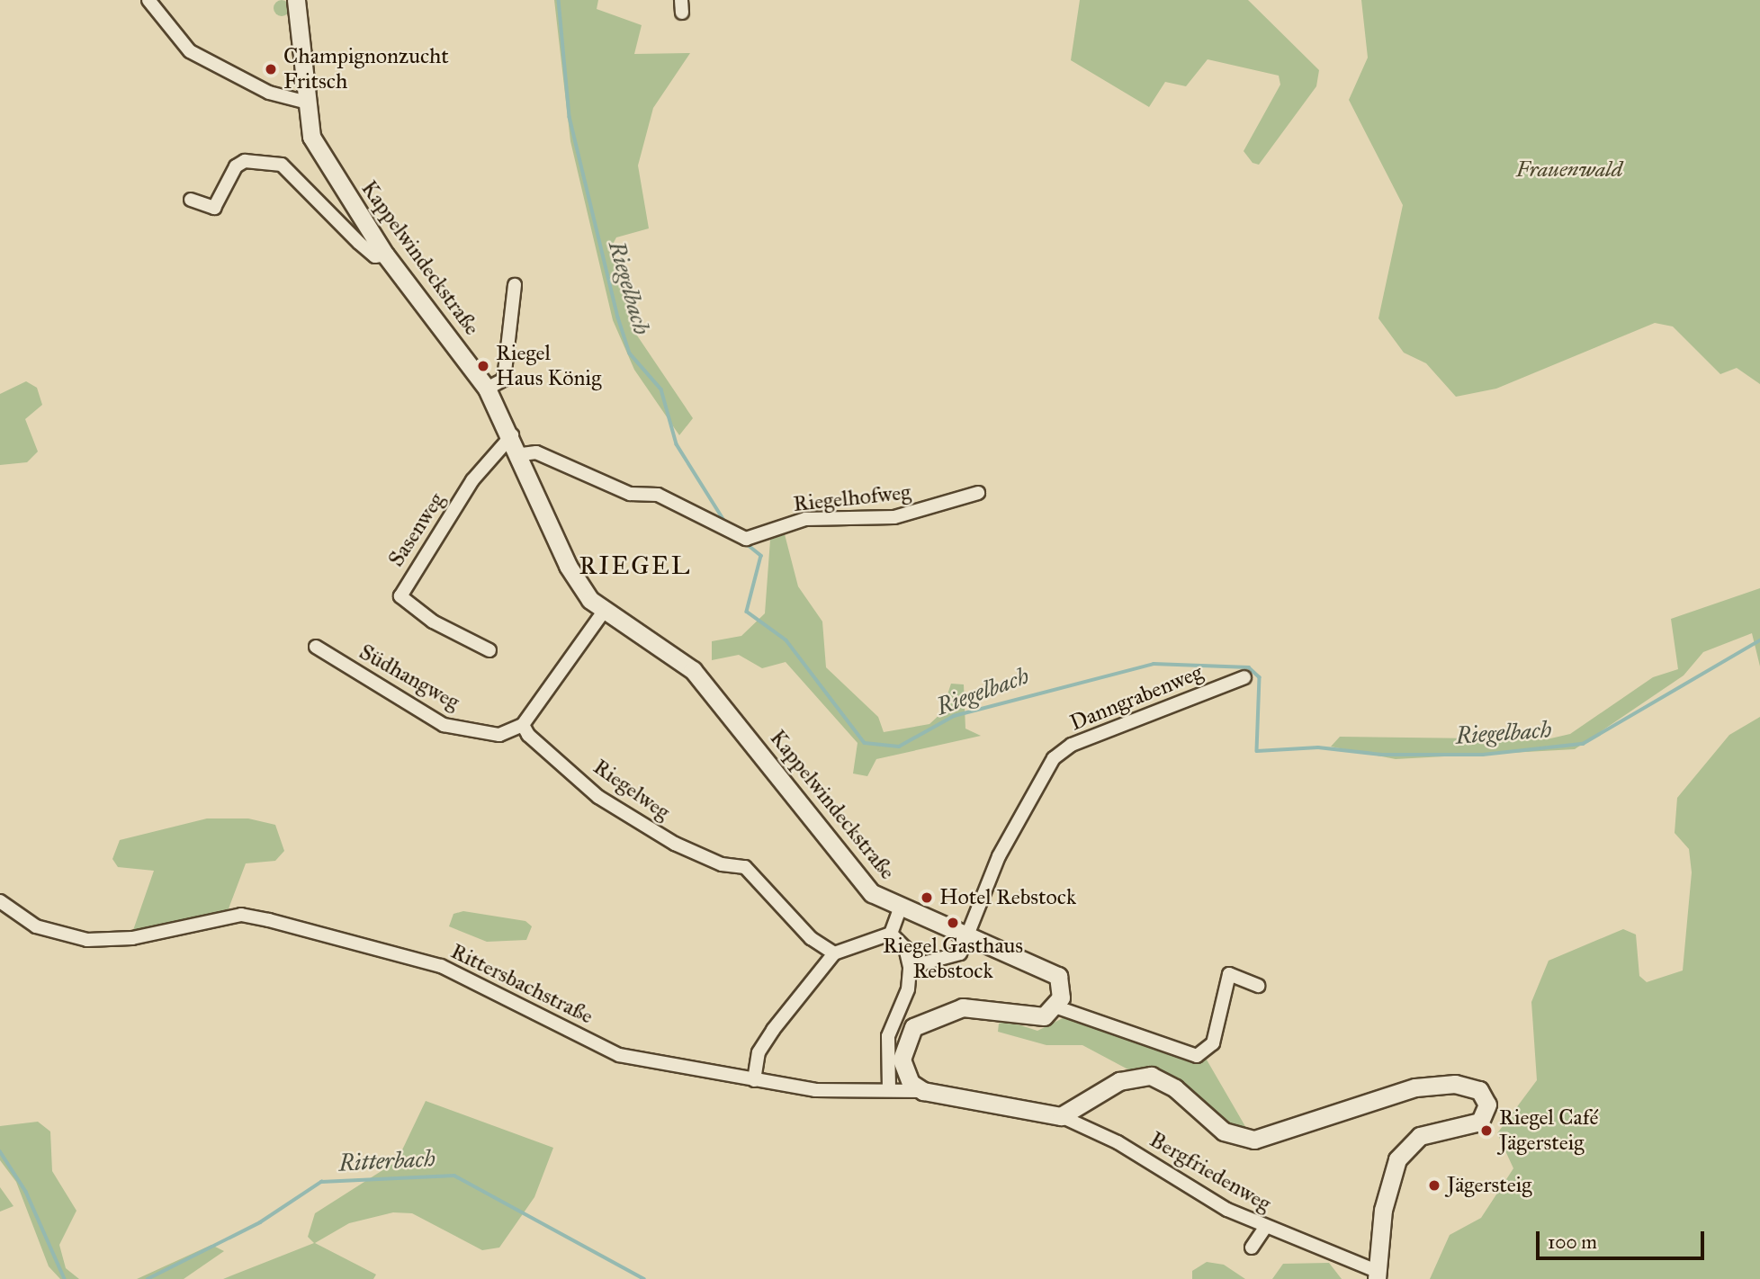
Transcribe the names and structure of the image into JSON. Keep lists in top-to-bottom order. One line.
{"streets":{"street":["Kappelwindeckstraße","Riegelhofweg","Sasenweg","Südhangweg","Danngrabenweg","Riegelweg","Rittersbachstraße","Bergfriedenweg"]},"crossings":[["Kappelwindeckstraße","Riegelhofweg"],["Kappelwindeckstraße","Sasenweg"],["Kappelwindeckstraße","Danngrabenweg"],["Südhangweg","Riegelweg"]],"districts":["RIEGEL"],"water":["Riegelbach","Ritterbach"],"parks":["Frauenwald"],"places":["Champignonzucht Fritsch","Riegel Haus König","Hotel Rebstock","Riegel Gasthaus Rebstock","Riegel Café Jägersteig","Jägersteig"],"scale_bar":"100 m"}
